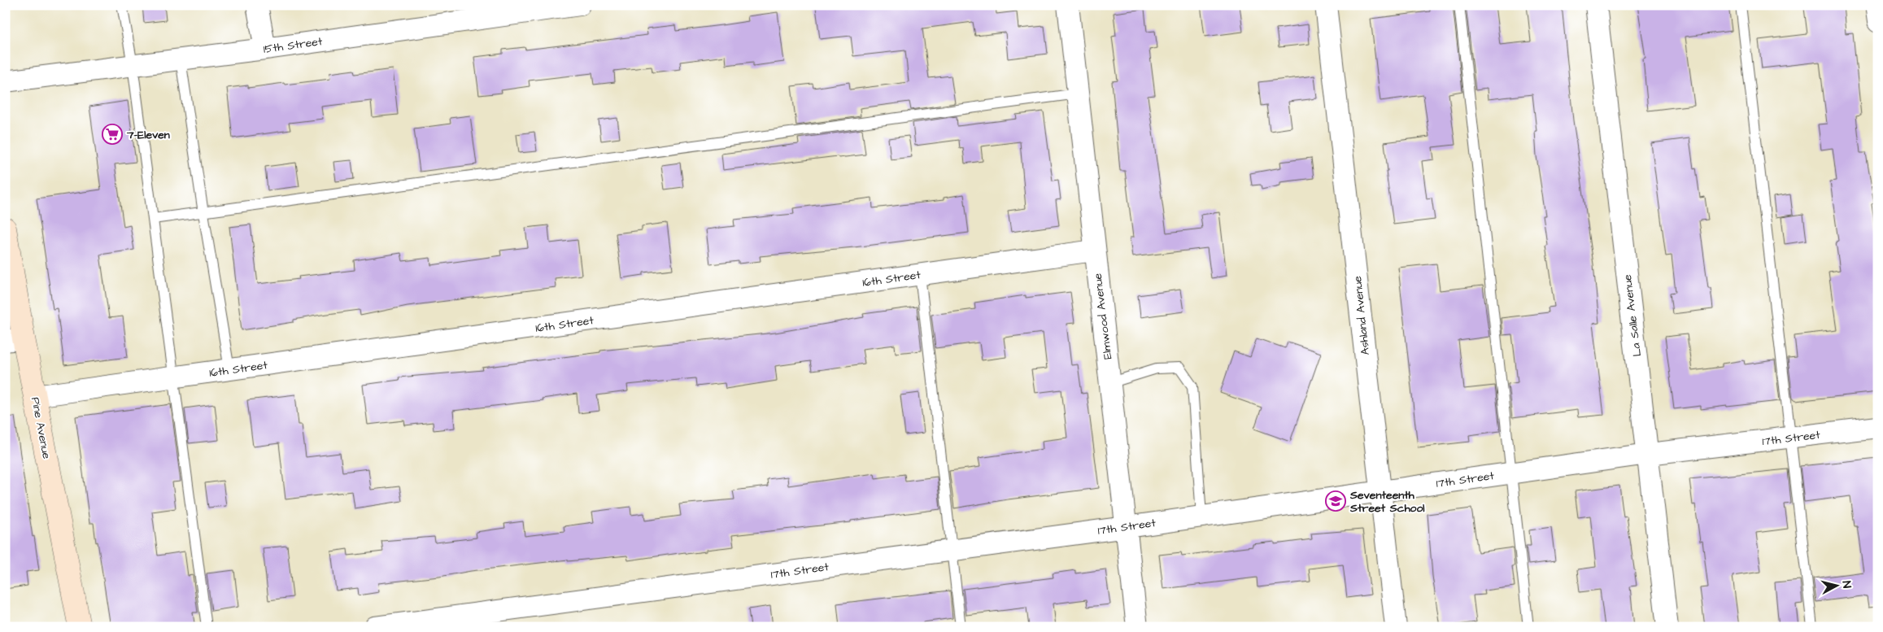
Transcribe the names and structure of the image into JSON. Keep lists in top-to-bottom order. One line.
{"streets":{"main road":["Pine Avenue"],"street":["15th Street","16th Street","Ashland Avenue","La Salle Avenue","Elmwood Avenue","17th Street"]},"crossings":[["16th Street","Elmwood Avenue"],["16th Street","Pine Avenue"],["Ashland Avenue","17th Street"],["La Salle Avenue","17th Street"],["Elmwood Avenue","17th Street"]],"places":{"supermarket":["7-Eleven"],"school or university":["Seventeenth Street School"]},"north":"right"}
